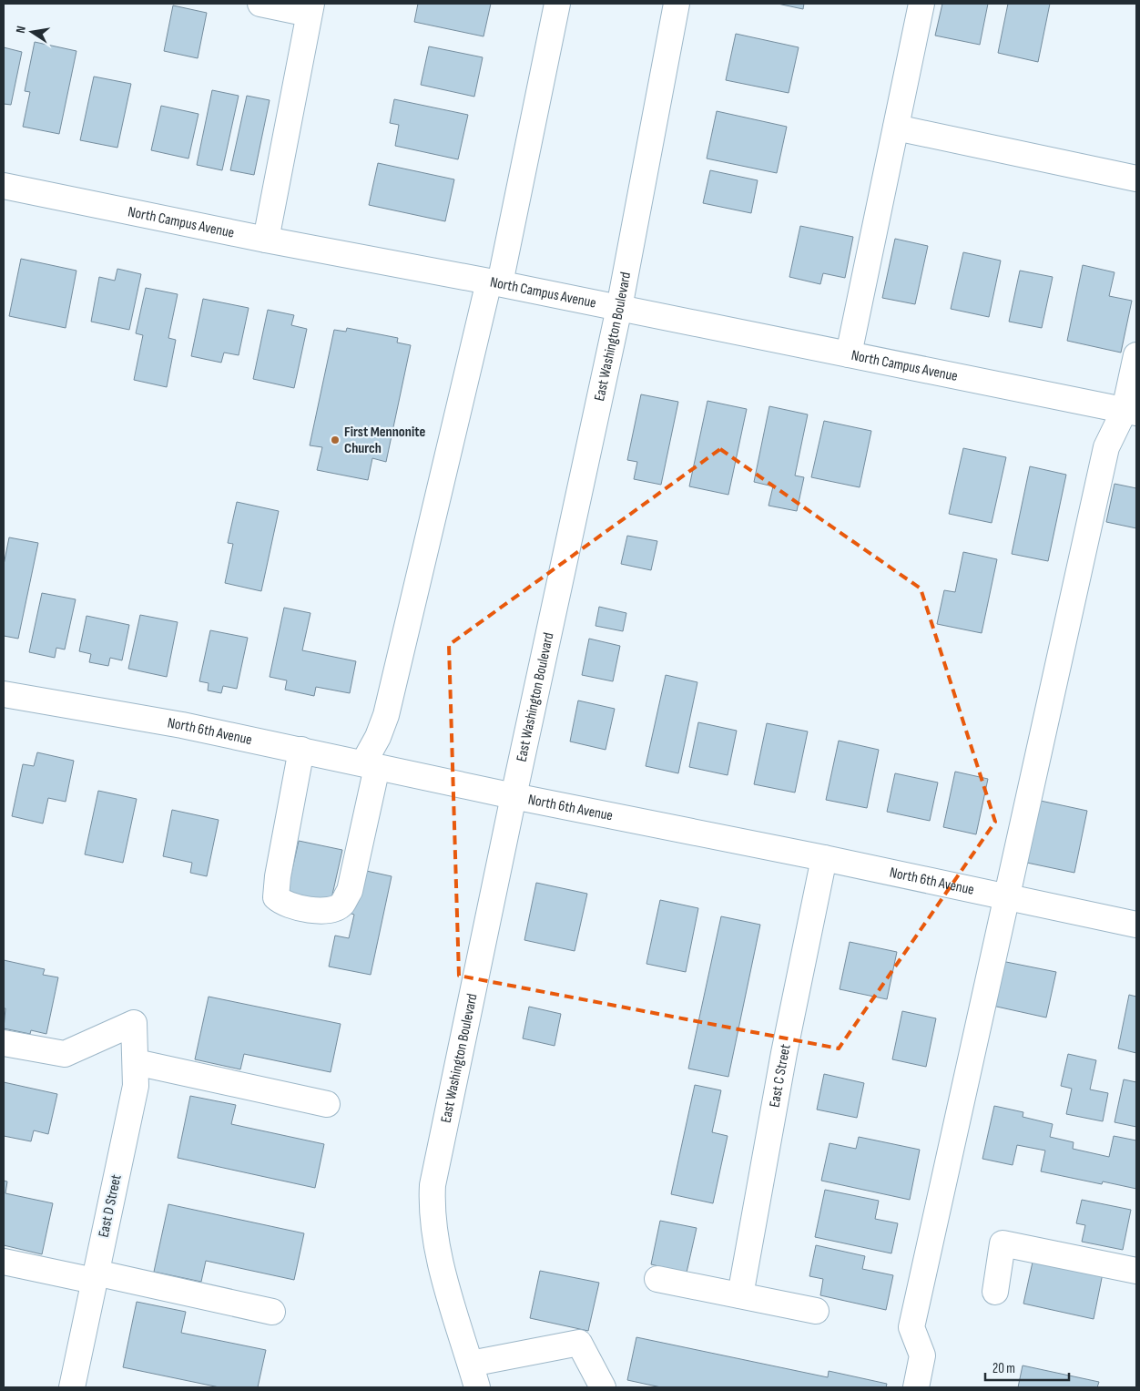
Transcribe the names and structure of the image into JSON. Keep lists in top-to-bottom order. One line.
{"streets":{"street":["North Campus Avenue","East Washington Boulevard","North 6th Avenue","East C Street","East D Street"]},"crossings":[["North Campus Avenue","East Washington Boulevard"],["East Washington Boulevard","North 6th Avenue"],["North 6th Avenue","East C Street"]],"places":["First Mennonite Church"],"scale_bar":"20 m","north":"left"}
